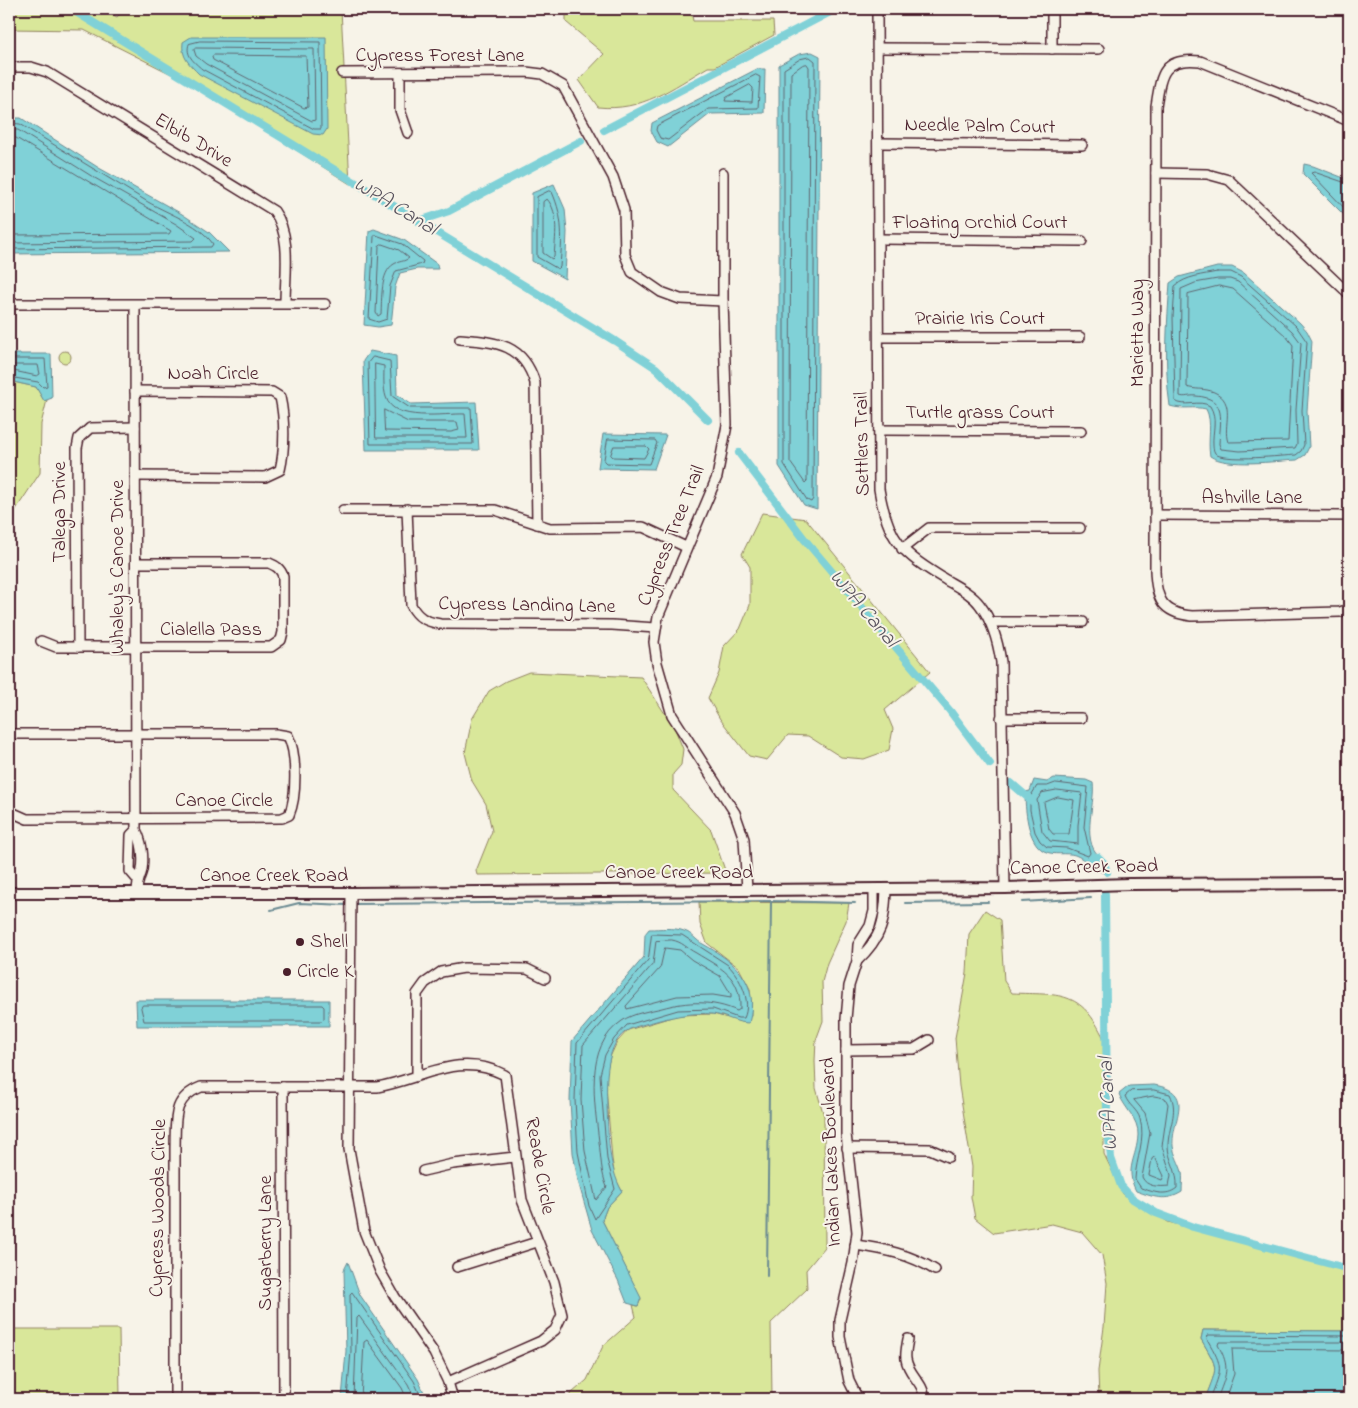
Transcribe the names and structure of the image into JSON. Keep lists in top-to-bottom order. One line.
{"streets":{"main road":["Canoe Creek Road"],"street":["Cypress Forest Lane","Needle Palm Court","Elbib Drive","Floating Orchid Court","Prairie Iris Court","Marietta Way","Noah Circle","Turtle grass Court","Settlers Trail","Ashville Lane","Talega Drive","Cypress Tree Trail","Whaley's Canoe Drive","Cypress Landing Lane","Cialella Pass","Canoe Circle","Indian Lakes Boulevard","Reade Circle","Cypress Woods Circle","Sugarberry Lane"]},"crossings":[["Cypress Forest Lane","Cypress Tree Trail"],["Needle Palm Court","Settlers Trail"],["Floating Orchid Court","Settlers Trail"],["Prairie Iris Court","Settlers Trail"],["Marietta Way","Ashville Lane"],["Noah Circle","Whaley's Canoe Drive"],["Turtle grass Court","Settlers Trail"],["Settlers Trail","Canoe Creek Road"],["Talega Drive","Whaley's Canoe Drive"],["Talega Drive","Cialella Pass"],["Cypress Tree Trail","Cypress Landing Lane"],["Cypress Tree Trail","Canoe Creek Road"],["Whaley's Canoe Drive","Cialella Pass"],["Whaley's Canoe Drive","Canoe Circle"],["Whaley's Canoe Drive","Canoe Creek Road"],["Canoe Creek Road","Indian Lakes Boulevard"],["Reade Circle","Cypress Woods Circle"],["Cypress Woods Circle","Sugarberry Lane"]],"water":["WPA Canal"],"places":["Shell","Circle K"]}
